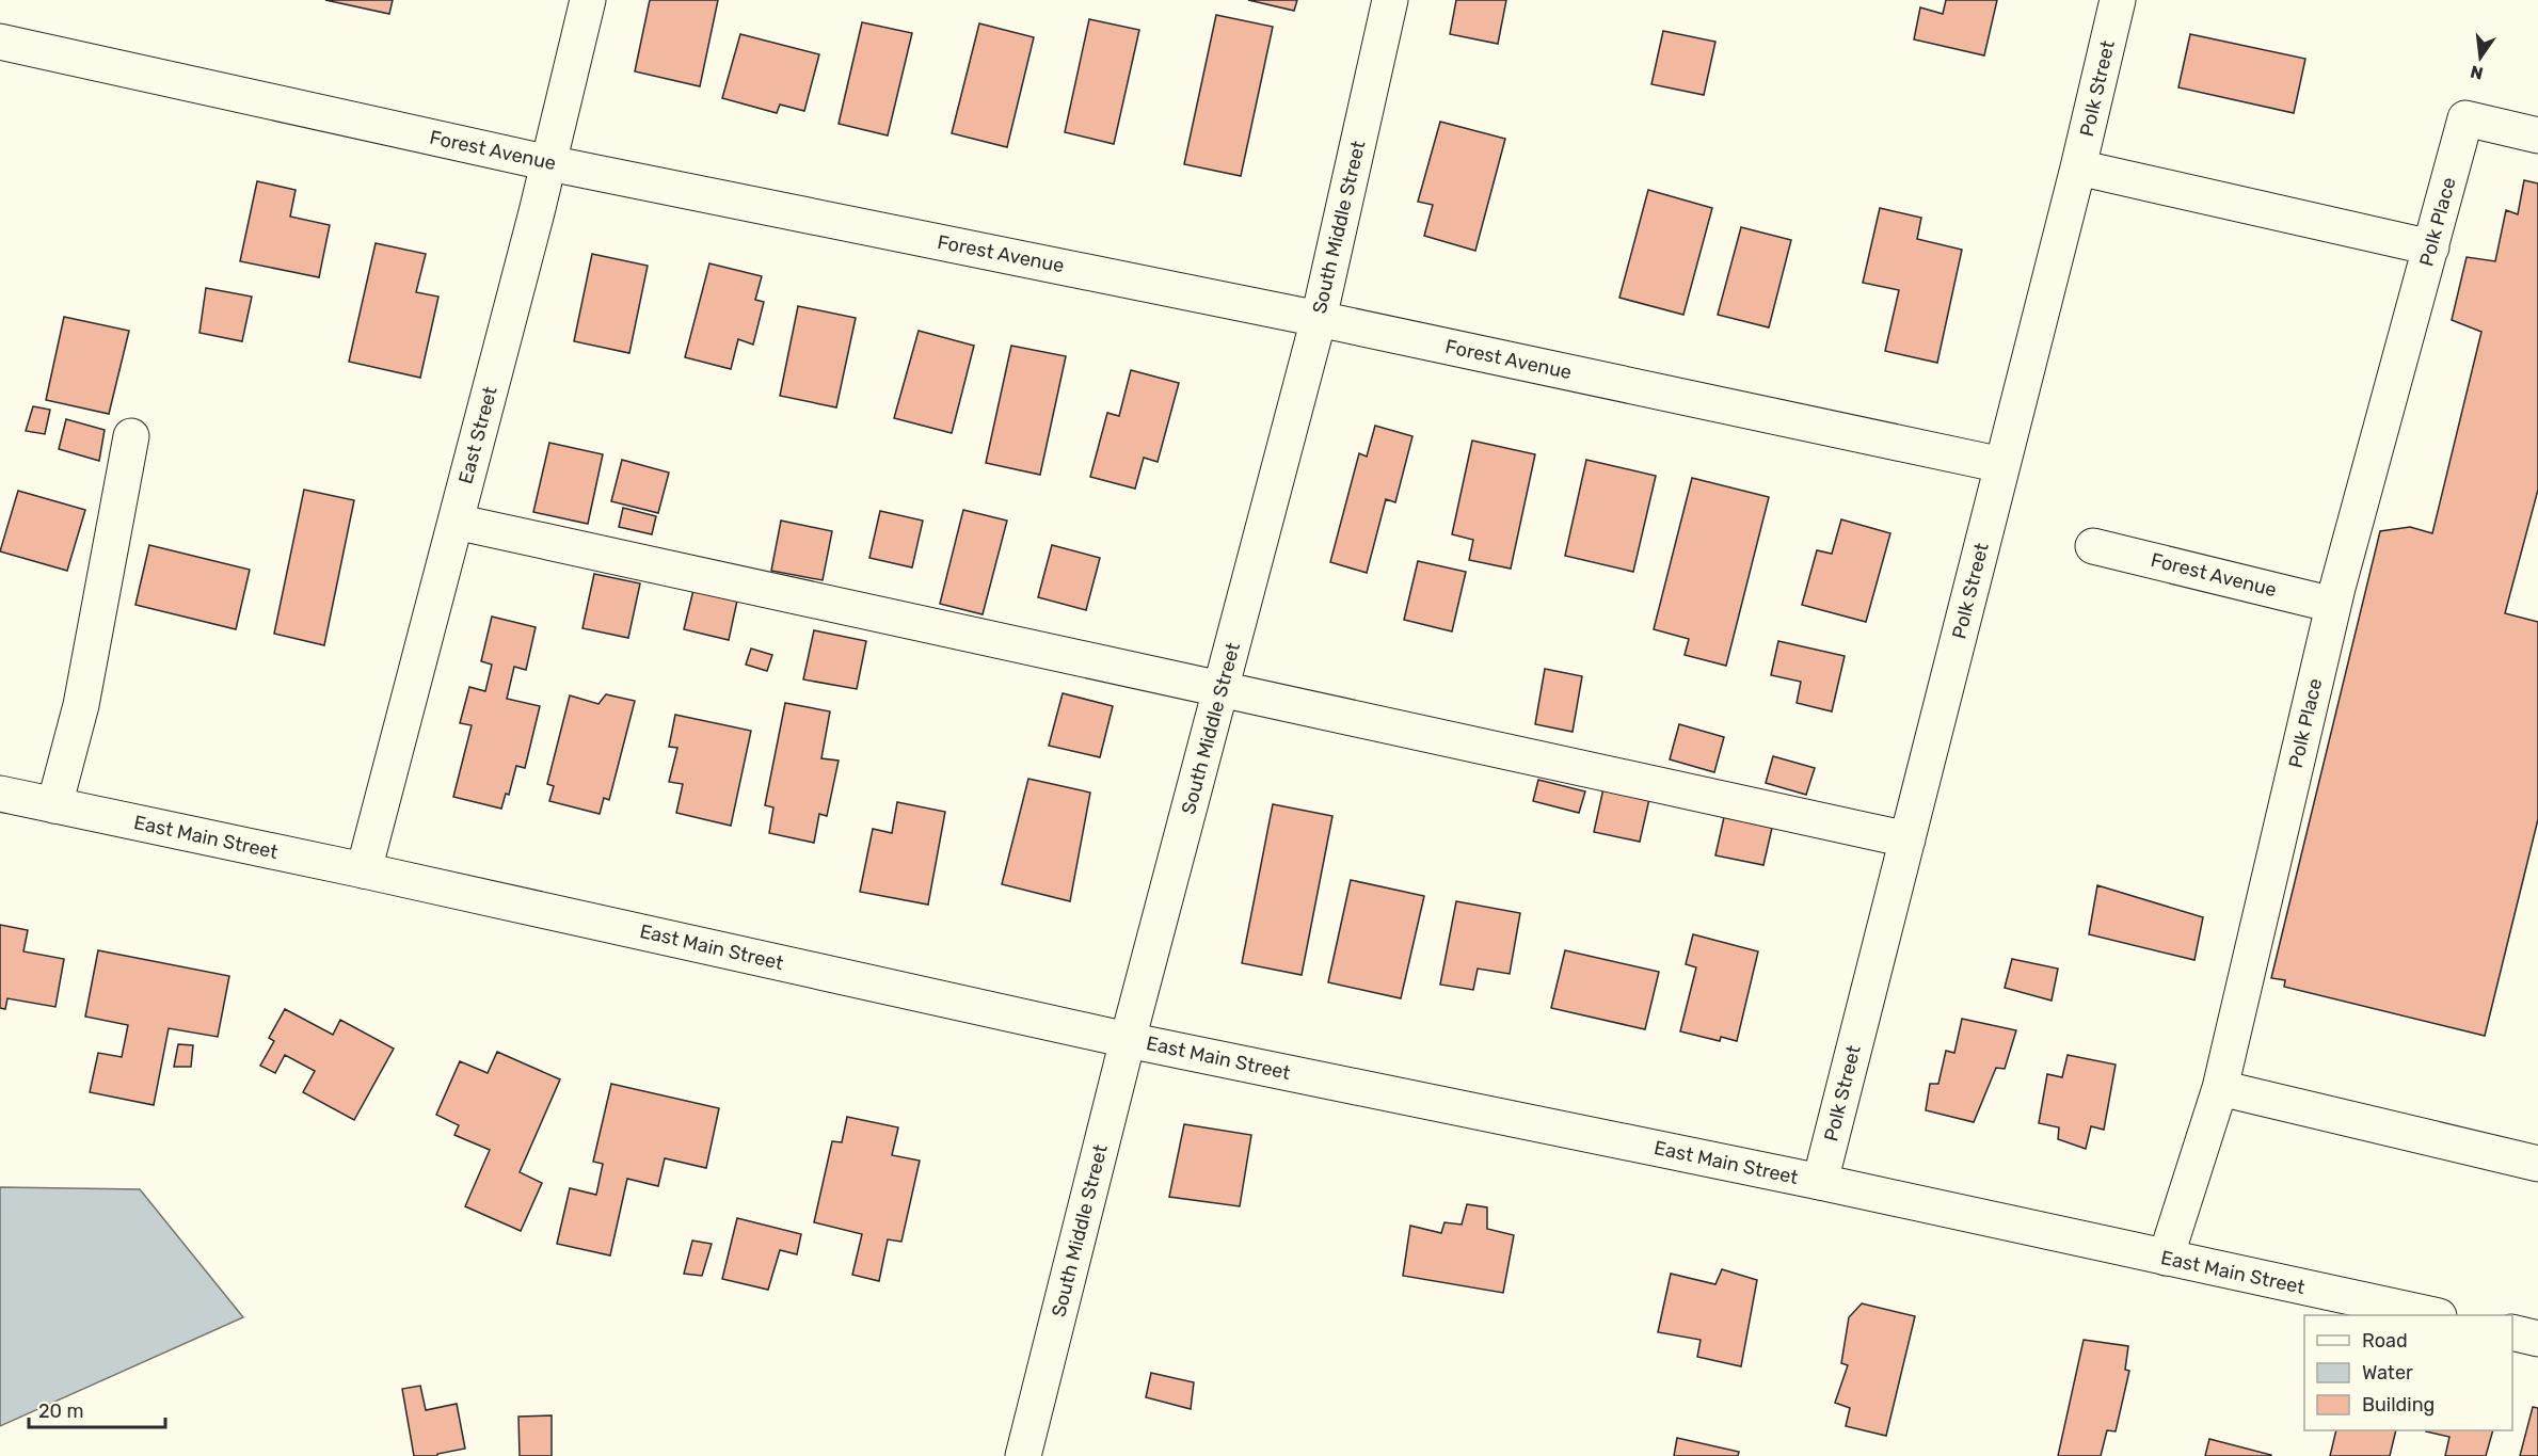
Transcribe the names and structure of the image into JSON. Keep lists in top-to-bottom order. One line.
{"streets":{"street":["Polk Street","Forest Avenue","Polk Place","South Middle Street","East Street","East Main Street"]},"crossings":[["Polk Street","Forest Avenue"],["Polk Street","East Main Street"],["Forest Avenue","Polk Place"],["Forest Avenue","South Middle Street"],["Forest Avenue","East Street"],["Polk Place","East Main Street"],["South Middle Street","East Main Street"],["East Street","East Main Street"]],"legend":["Road","Water","Building"],"scale_bar":"20 m","north":"bottom"}
